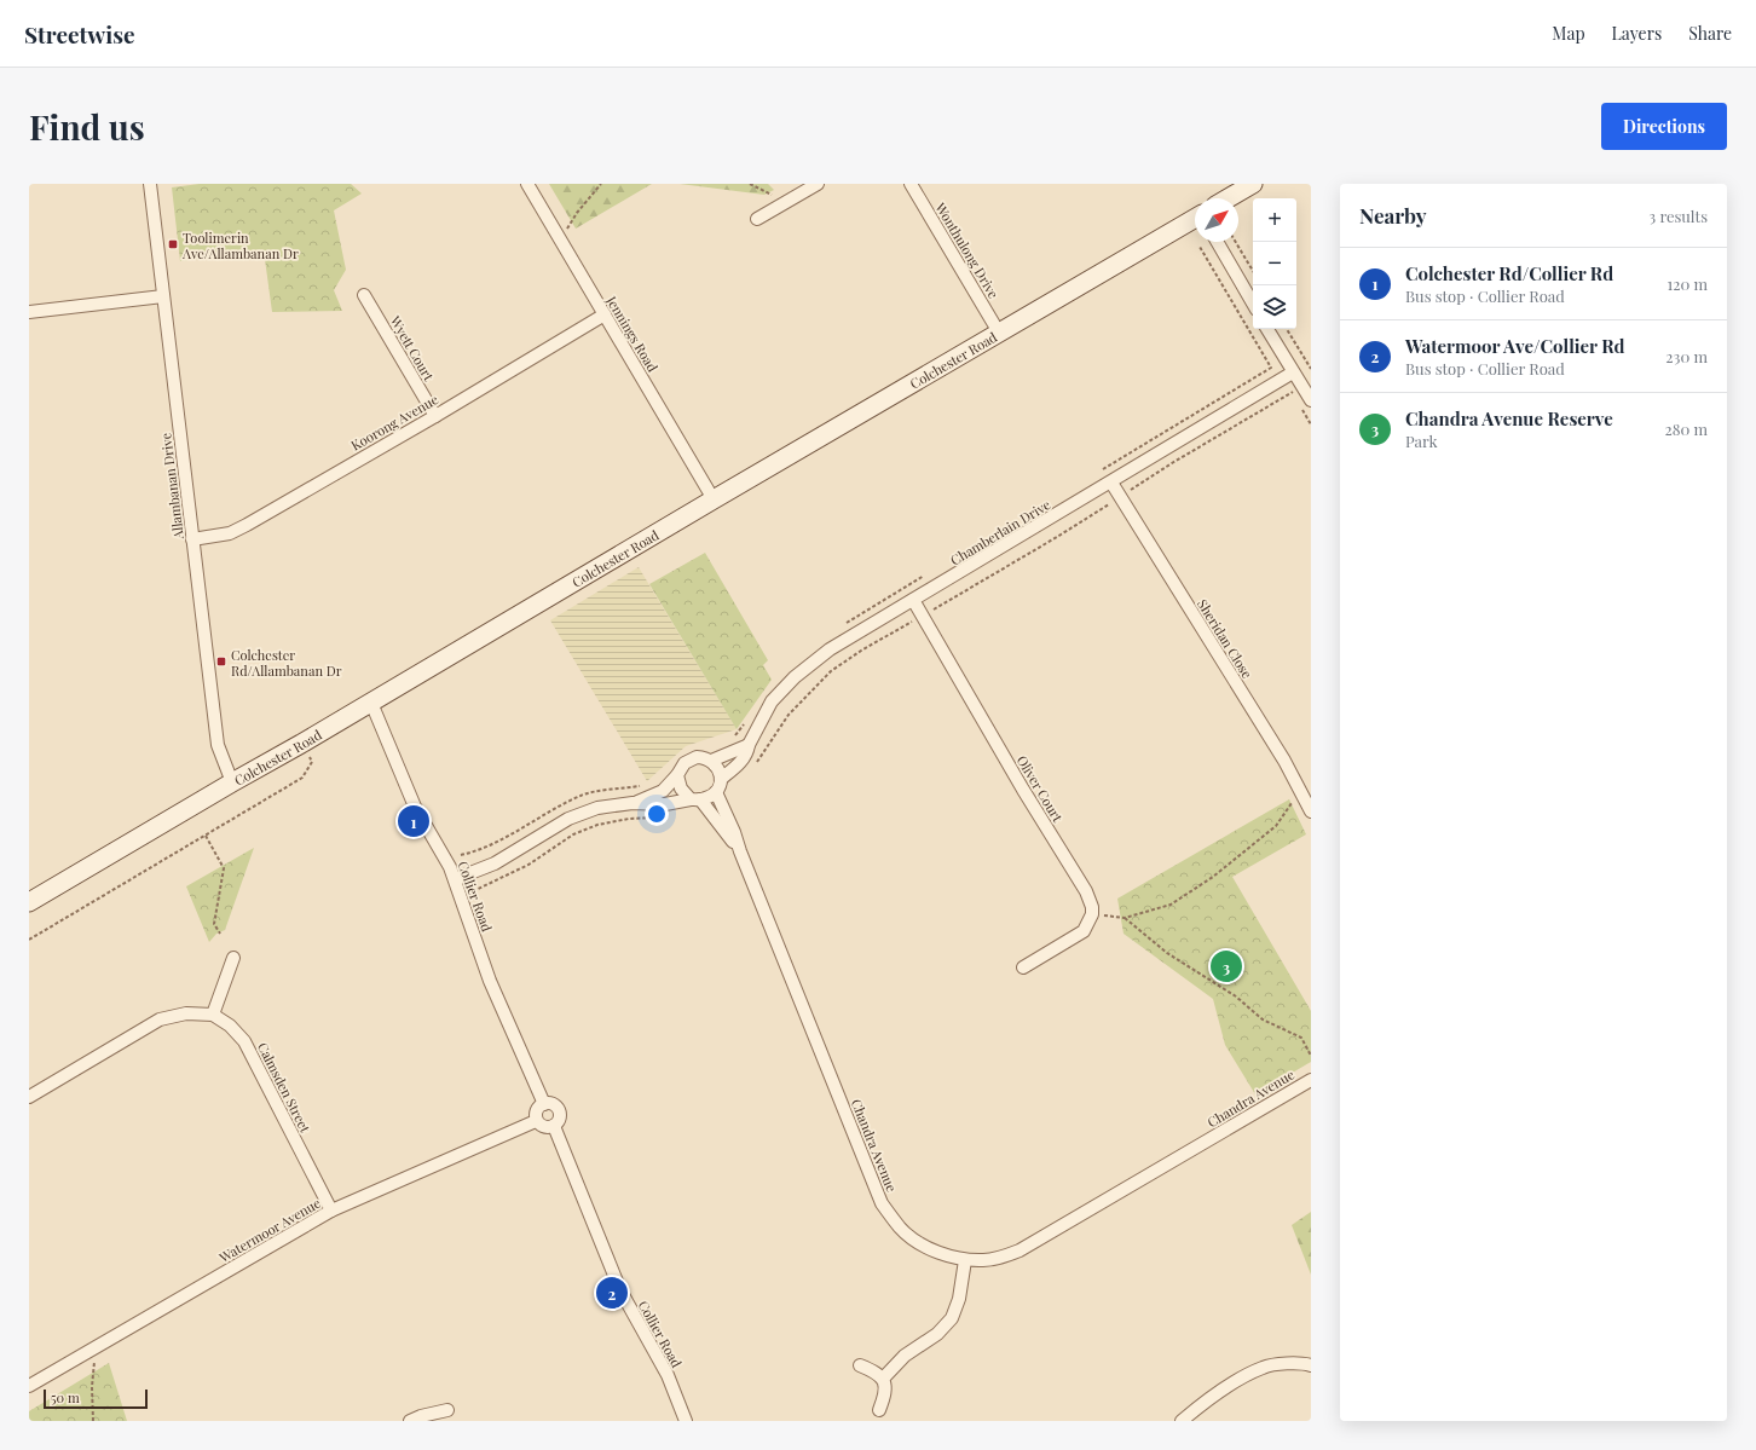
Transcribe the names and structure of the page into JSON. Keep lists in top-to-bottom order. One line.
{"streets":{"main road":["Colchester Road"],"street":["Wonthulong Drive","Jennings Road","Wyett Court","Koorong Avenue","Allambanan Drive","Chamberlain Drive","Sheridan Close","Oliver Court","Collier Road","Calmsden Street","Chandra Avenue","Watermoor Avenue"]},"crossings":[["Wonthulong Drive","Colchester Road"],["Jennings Road","Colchester Road"],["Jennings Road","Koorong Avenue"],["Wyett Court","Koorong Avenue"],["Colchester Road","Allambanan Drive"],["Colchester Road","Collier Road"],["Koorong Avenue","Allambanan Drive"],["Chamberlain Drive","Sheridan Close"],["Chamberlain Drive","Oliver Court"],["Chamberlain Drive","Chandra Avenue"],["Collier Road","Watermoor Avenue"],["Calmsden Street","Watermoor Avenue"]],"places":{"transit":["Toolimerin Ave/Allambanan Dr","Colchester Rd/Allambanan Dr"]},"scale_bar":"50 m","north":"top right","page":{"header":"Streetwise","nav":["Map","Layers","Share"],"buttons":"Directions","title":"Find us","heading":["Nearby","3 results"],"map_buttons":["+","−"],"list":[{"mark":"1","name":"Colchester Rd/Collier Rd","note":"Bus stop · Collier Road","value":"120 m"},{"mark":"2","name":"Watermoor Ave/Collier Rd","note":"Bus stop · Collier Road","value":"230 m"},{"mark":"3","name":"Chandra Avenue Reserve","note":"Park","value":"280 m"}],"pins":["1","3","2"],"scale":"50 m"}}
